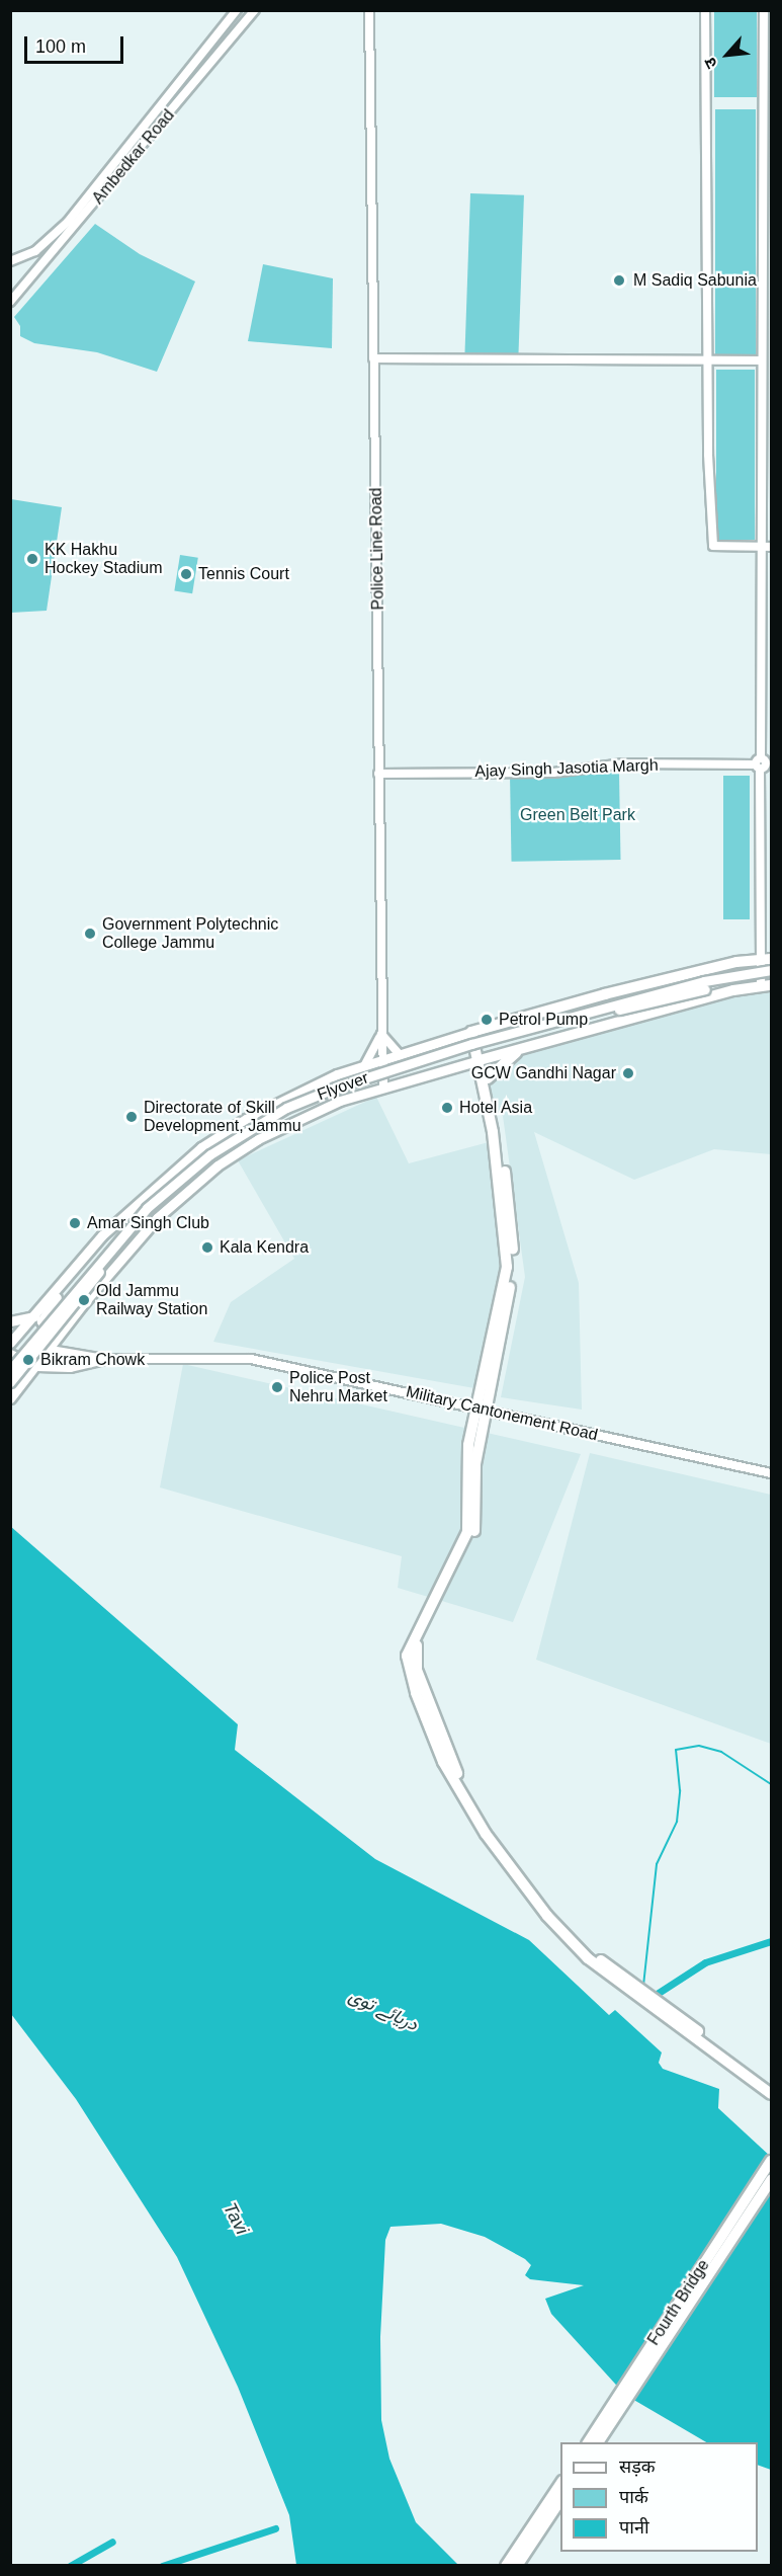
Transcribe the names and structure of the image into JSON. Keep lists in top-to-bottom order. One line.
{"streets":{"highway":["Fourth Bridge"],"main road":["Ambedkar Road","Police Line Road","Ajay Singh Jasotia Margh","Flyover","Military Cantonement Road"]},"crossings":[["Police Line Road","Ajay Singh Jasotia Margh"]],"water":["دریائے توی","Tavi"],"parks":["Green Belt Park"],"places":["M Sadiq Sabunia","KK Hakhu Hockey Stadium","Tennis Court","Government Polytechnic College Jammu","Petrol Pump","GCW Gandhi Nagar","Hotel Asia","Directorate of Skill Development, Jammu","Amar Singh Club","Kala Kendra","Old Jammu Railway Station","Bikram Chowk","Police Post Nehru Market"],"legend":["सड़क","पार्क","पानी"],"scale_bar":"100 m","north":"bottom left"}
